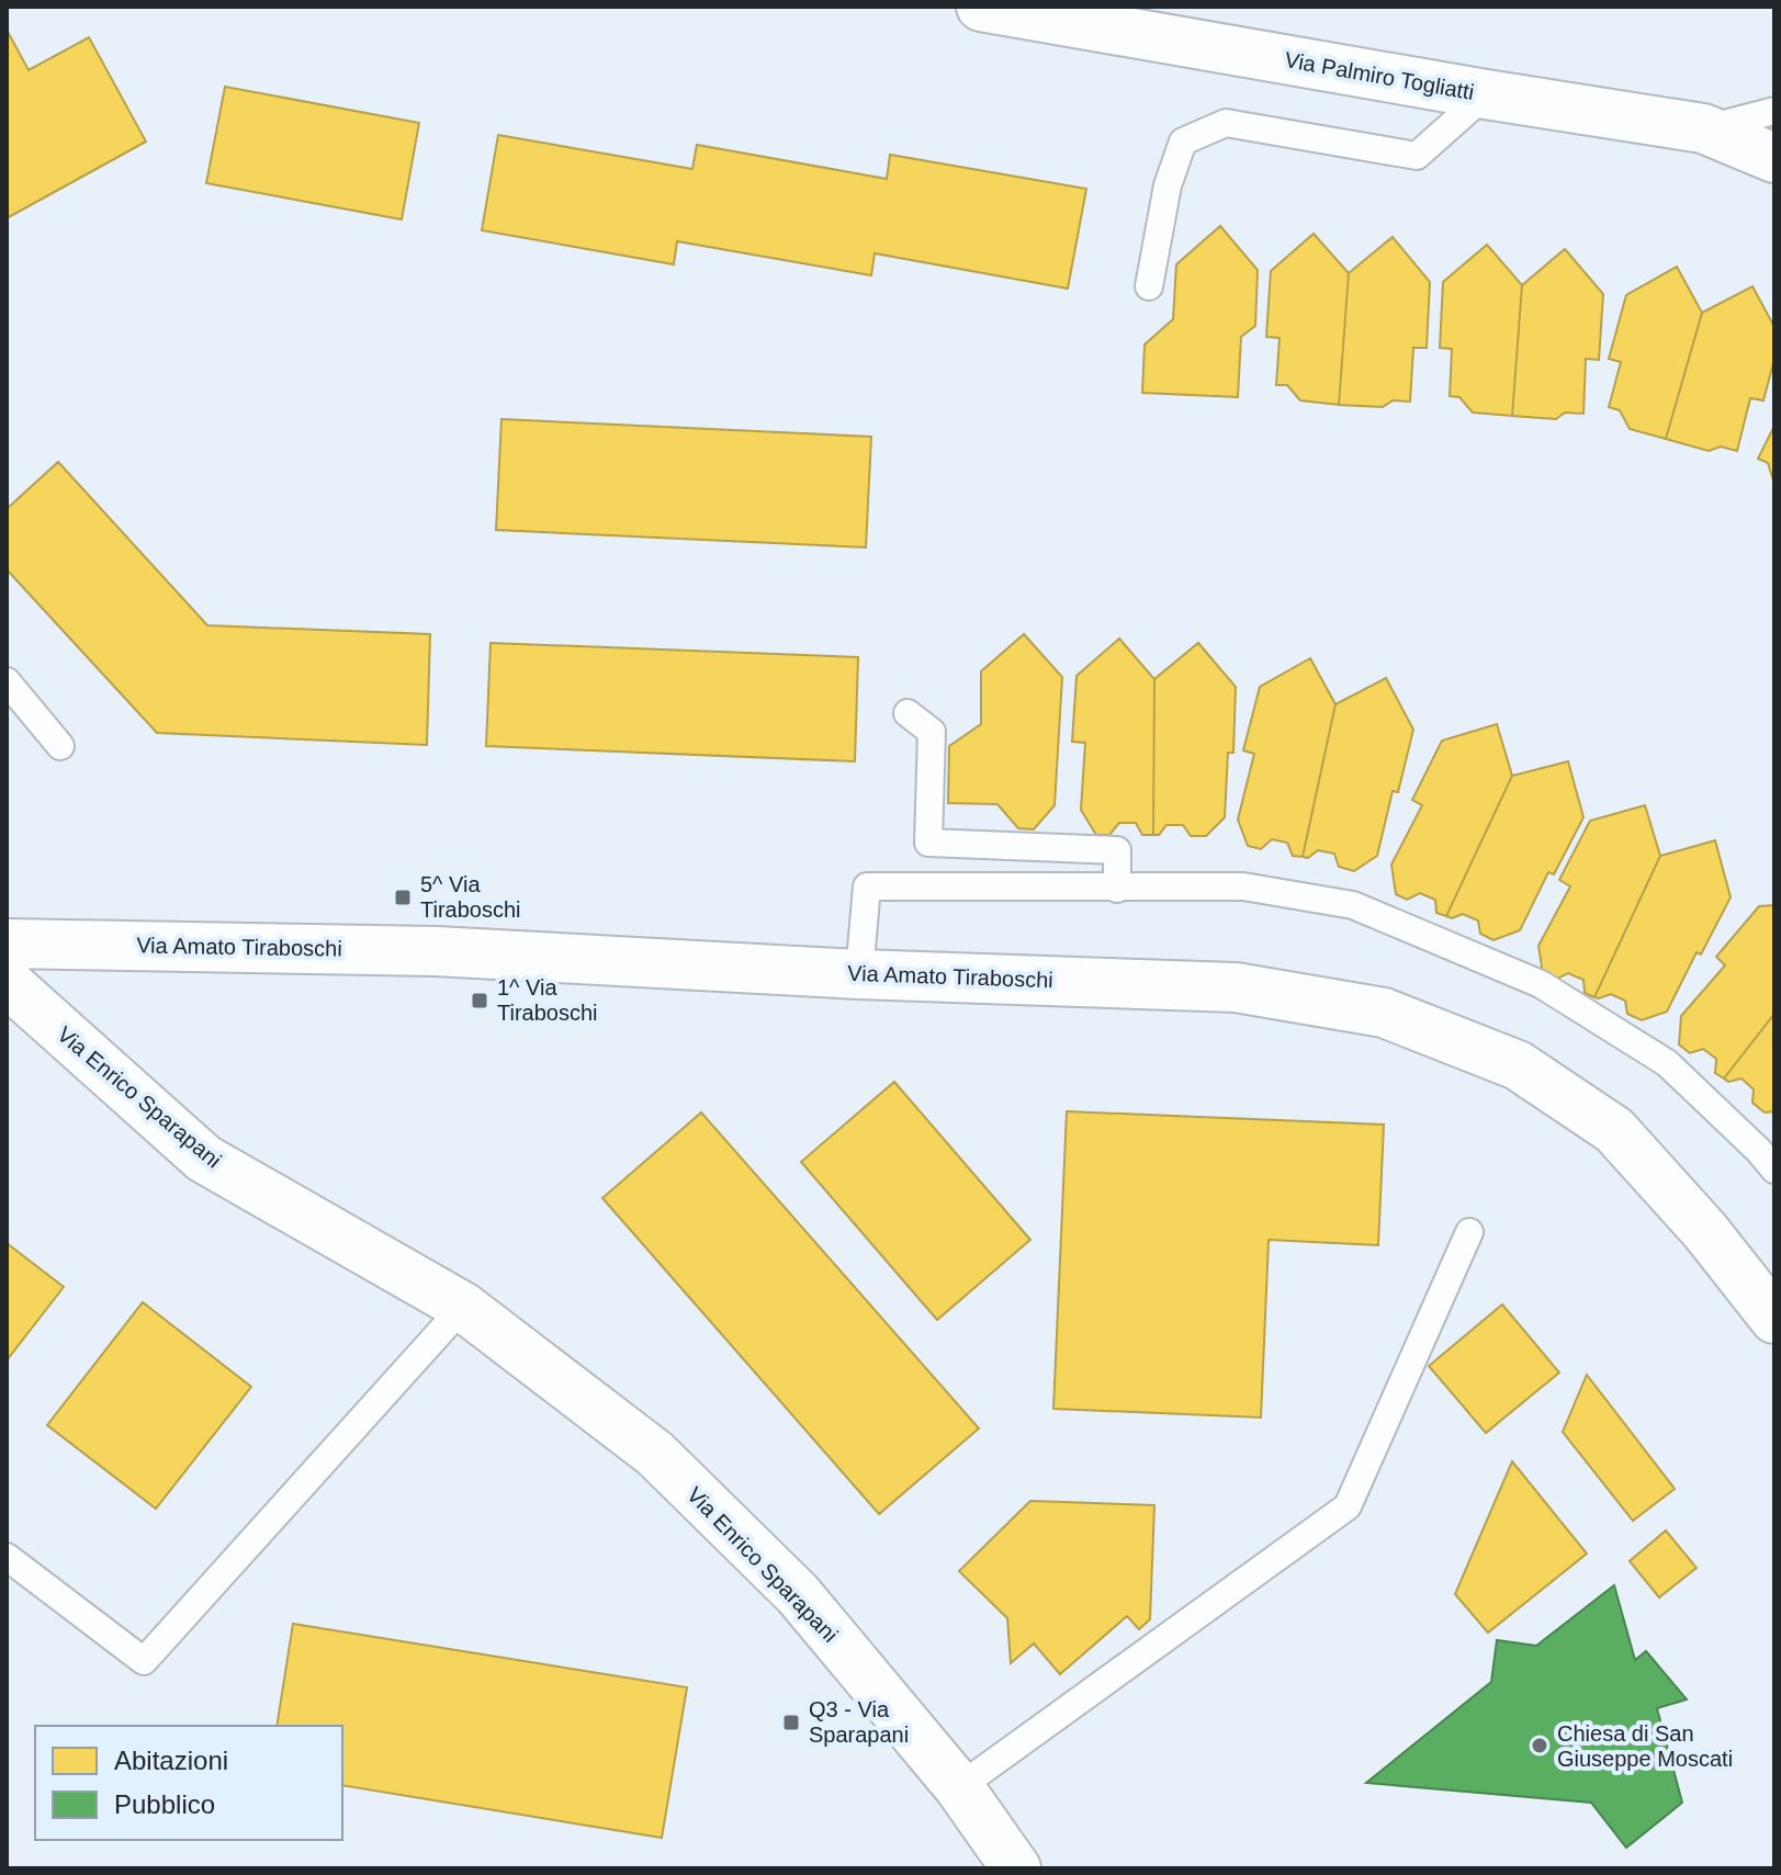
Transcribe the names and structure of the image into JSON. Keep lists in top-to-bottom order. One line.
{"streets":{"street":["Via Palmiro Togliatti","Via Amato Tiraboschi","Via Enrico Sparapani"]},"places":{"transit":["5^ Via Tiraboschi","1^ Via Tiraboschi","Q3 - Via Sparapani"],"other":["Chiesa di San Giuseppe Moscati"]},"legend":["Abitazioni","Pubblico"]}
